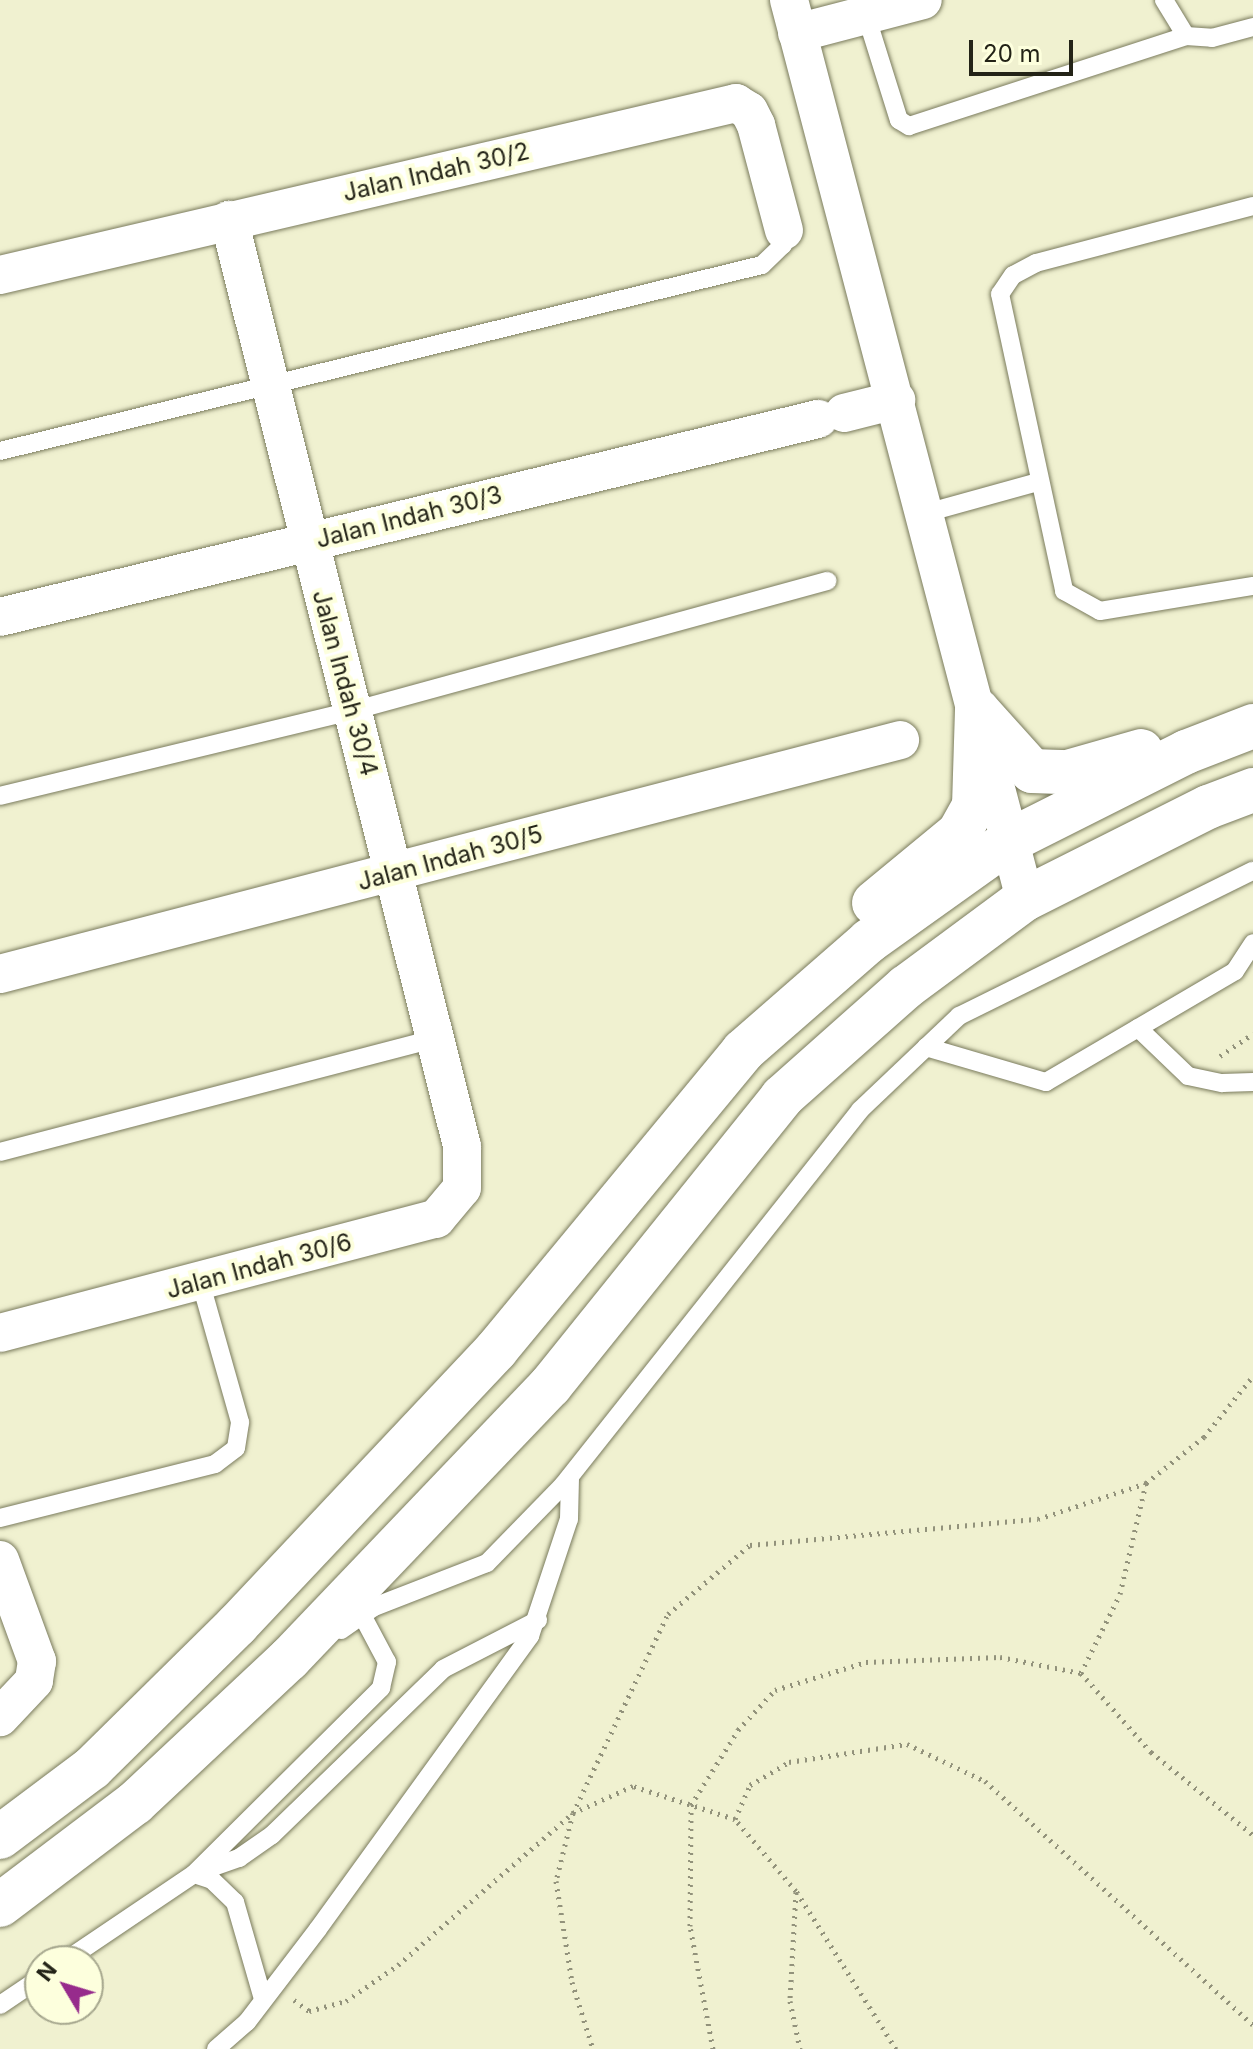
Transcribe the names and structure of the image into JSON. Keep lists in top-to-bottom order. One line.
{"streets":{"street":["Jalan Indah 30/2","Jalan Indah 30/3","Jalan Indah 30/4","Jalan Indah 30/5","Jalan Indah 30/6"]},"crossings":[["Jalan Indah 30/2","Jalan Indah 30/4"],["Jalan Indah 30/3","Jalan Indah 30/4"],["Jalan Indah 30/4","Jalan Indah 30/5"],["Jalan Indah 30/4","Jalan Indah 30/6"]],"scale_bar":"20 m","north":"top left"}
